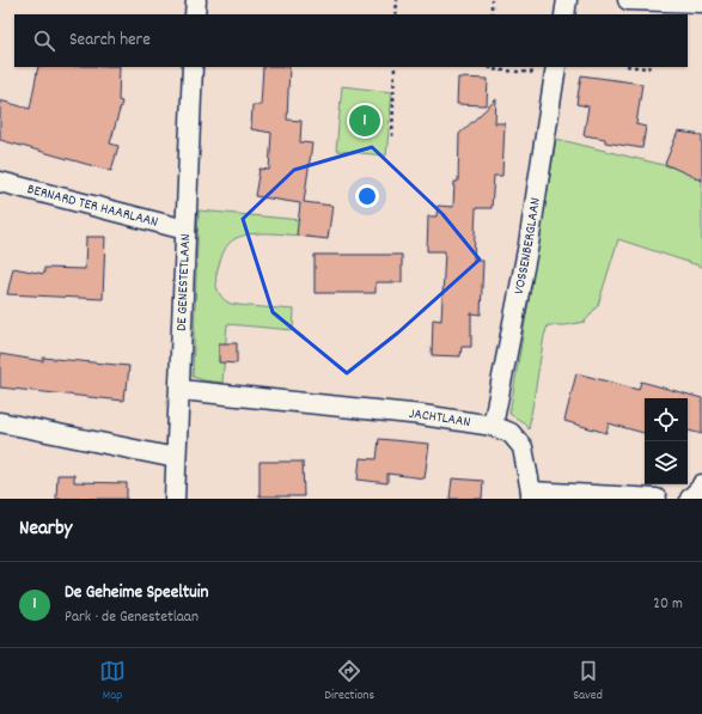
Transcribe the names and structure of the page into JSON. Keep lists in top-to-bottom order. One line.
{"streets":{"street":["BERNARD TER HAARLAAN","VOSSENBERGLAAN","DE GENESTETLAAN","JACHTLAAN"]},"crossings":[["BERNARD TER HAARLAAN","DE GENESTETLAAN"],["VOSSENBERGLAAN","JACHTLAAN"],["DE GENESTETLAAN","JACHTLAAN"]],"page":{"search":"Search here","pins":"1","heading":"Nearby","list":[{"mark":"1","name":"De Geheime Speeltuin","note":"Park · de Genestetlaan","value":"20 m"}],"nav":["Map","Directions","Saved"]}}
